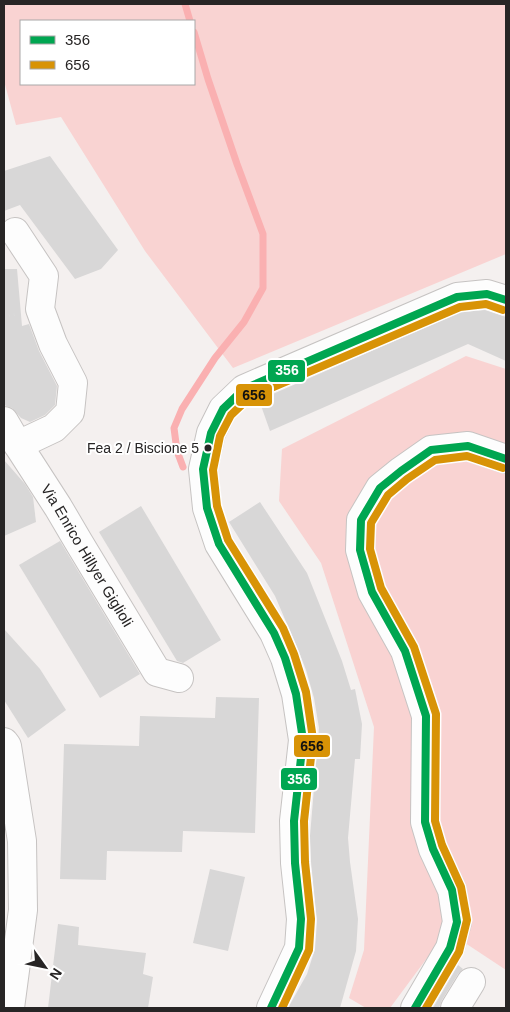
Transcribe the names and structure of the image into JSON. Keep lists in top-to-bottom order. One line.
{"streets":{"street":["Via Enrico Hillyer Giglioli"]},"places":["Fea 2 / Biscione 5"],"lines":["transit line 356","transit line 656"],"legend":["356","656"],"north":"bottom right"}
